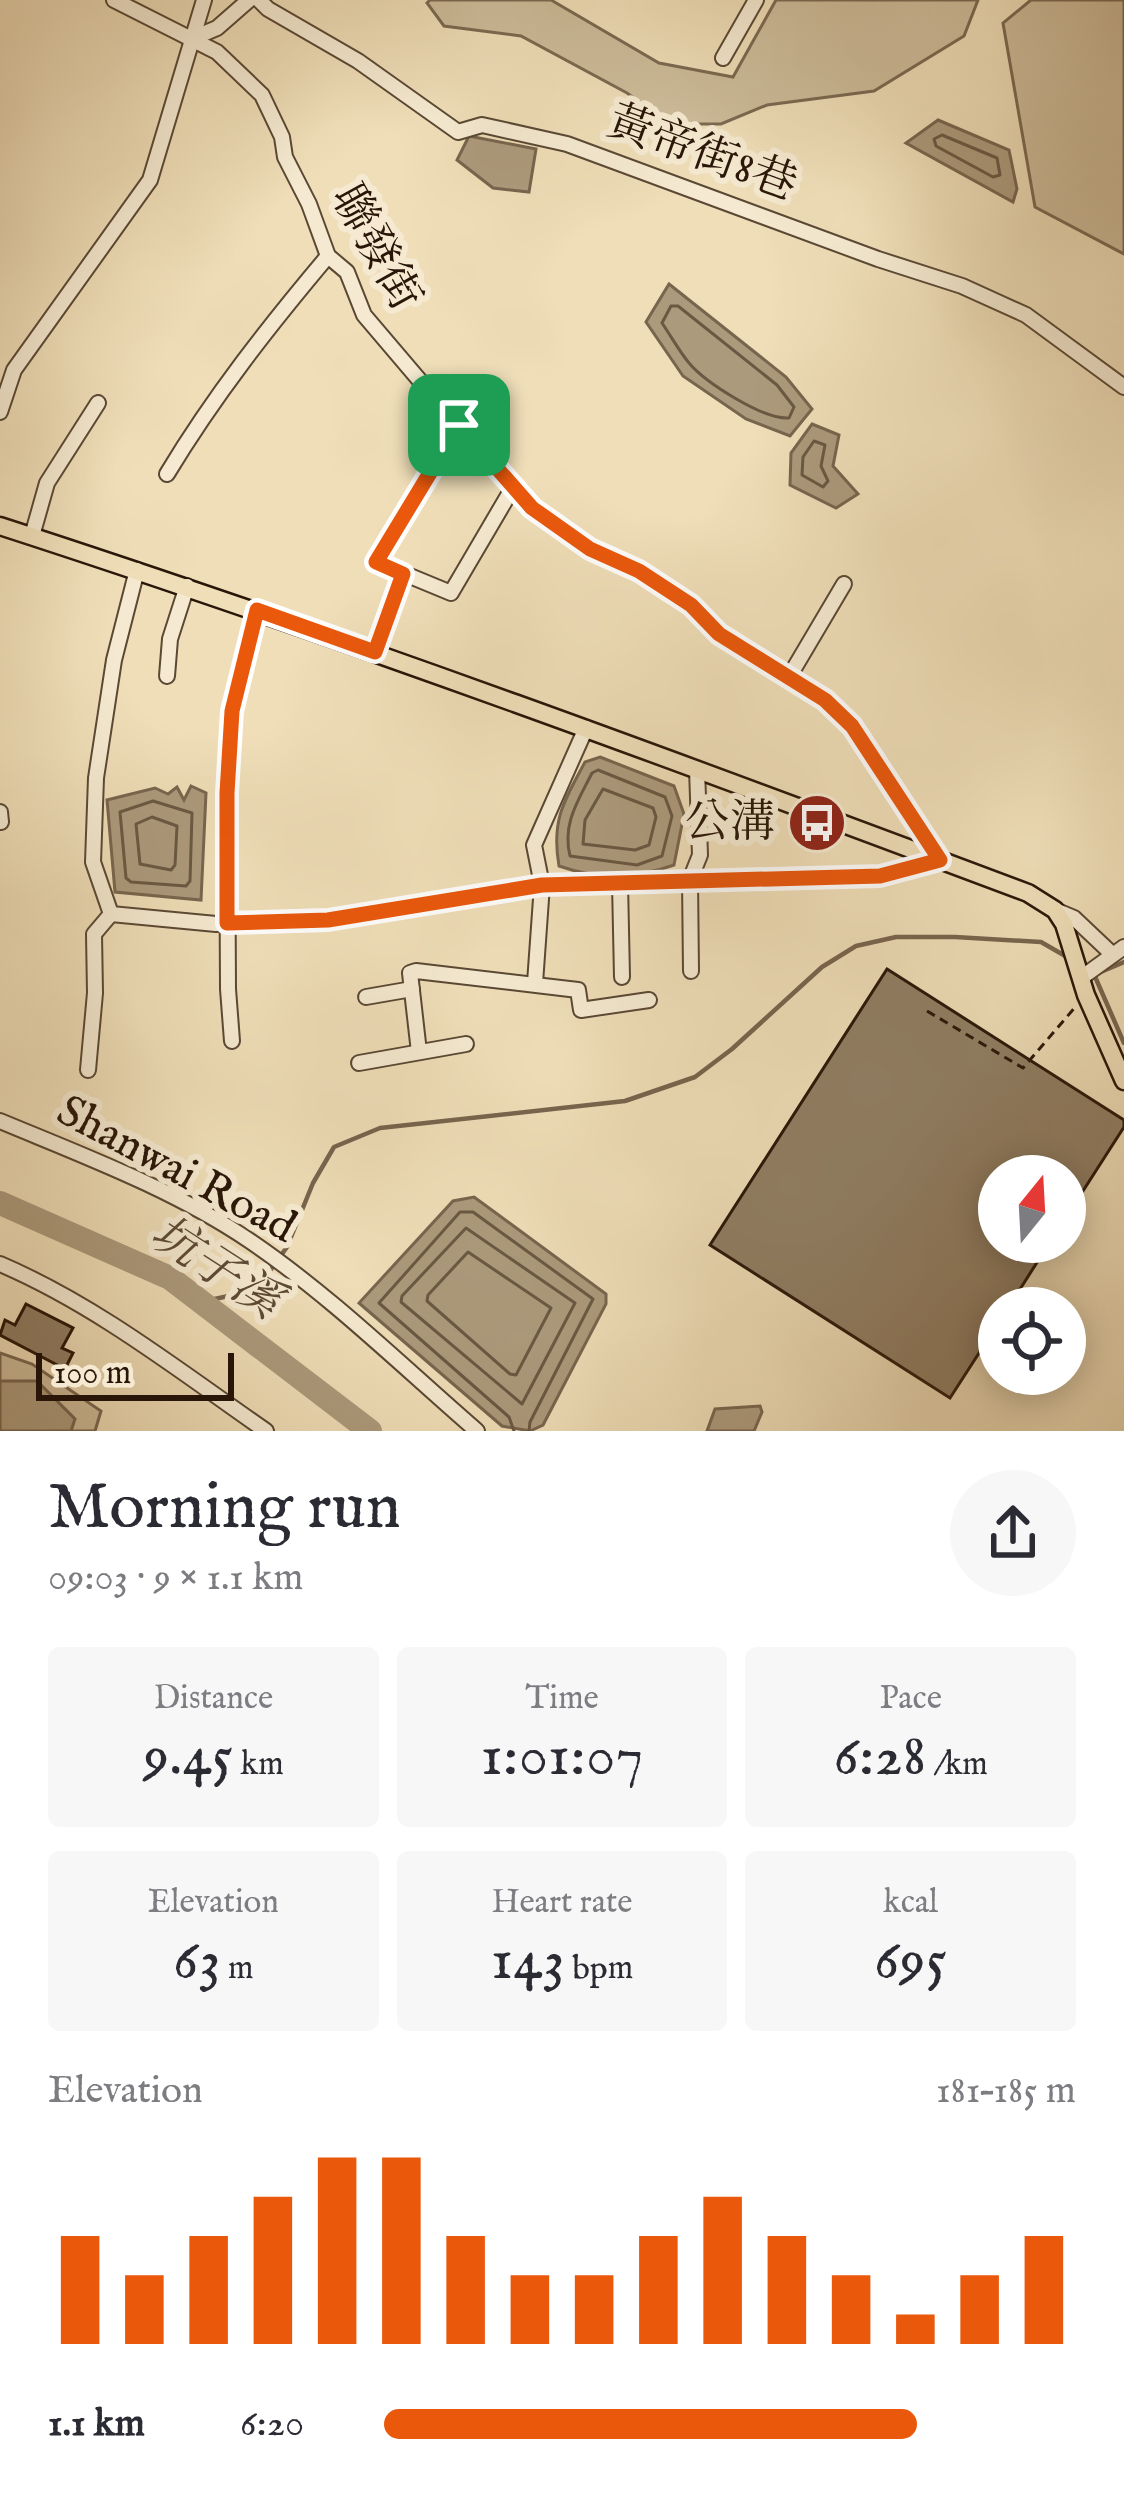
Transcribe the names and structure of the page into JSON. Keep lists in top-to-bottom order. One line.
{"streets":{"street":["黃帝街8巷","聯發街","Shanwai Road"]},"water":["坑子溪"],"places":{"bus stop":["公溝"]},"scale_bar":"100 m","north":"top","page":{"scale":"100 m","heading":["Morning run","09:03 · 9 × 1.1 km"],"stats":[["Distance","9.45 km"],["Time","1:01:07"],["Pace","6:28 /km"],["Elevation","63 m"],["Heart rate","143 bpm"],["kcal","695"]],"chart":["Elevation","181–185 m"],"list":[{"name":"1.1 km","note":"6:20"}]}}
